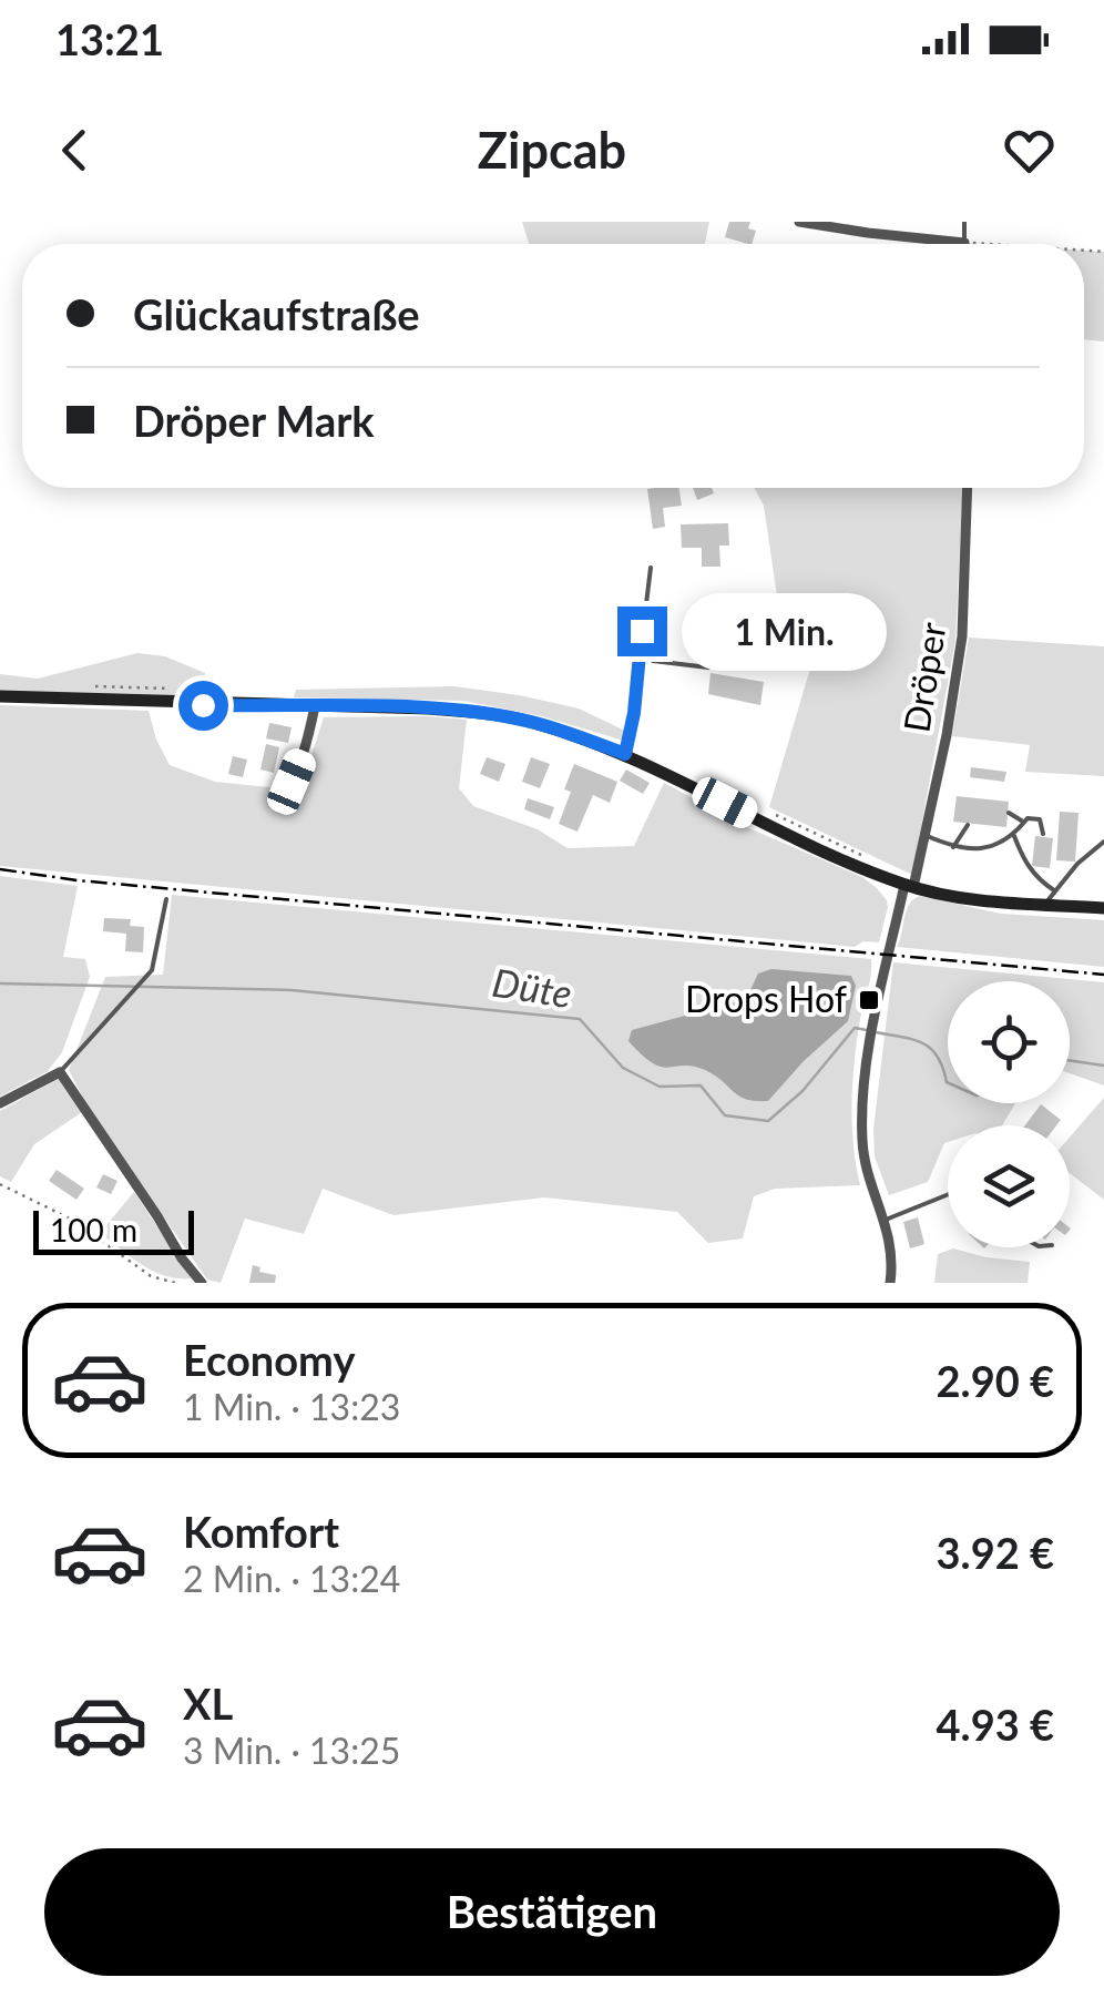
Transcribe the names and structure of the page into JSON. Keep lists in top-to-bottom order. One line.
{"streets":{"street":["Dröper"]},"water":["Düte"],"places":{"transit":["Drops Hof"]},"scale_bar":"100 m","page":{"status":"13:21","header":"Zipcab","banner":["Glückaufstraße","Dröper Mark"],"bubble":"1 Min.","scale":"100 m","list":[{"name":"Economy","note":"1 Min. · 13:23","value":"2.90 €"},{"name":"Komfort","note":"2 Min. · 13:24","value":"3.92 €"},{"name":"XL","note":"3 Min. · 13:25","value":"4.93 €"}],"buttons":"Bestätigen"}}
